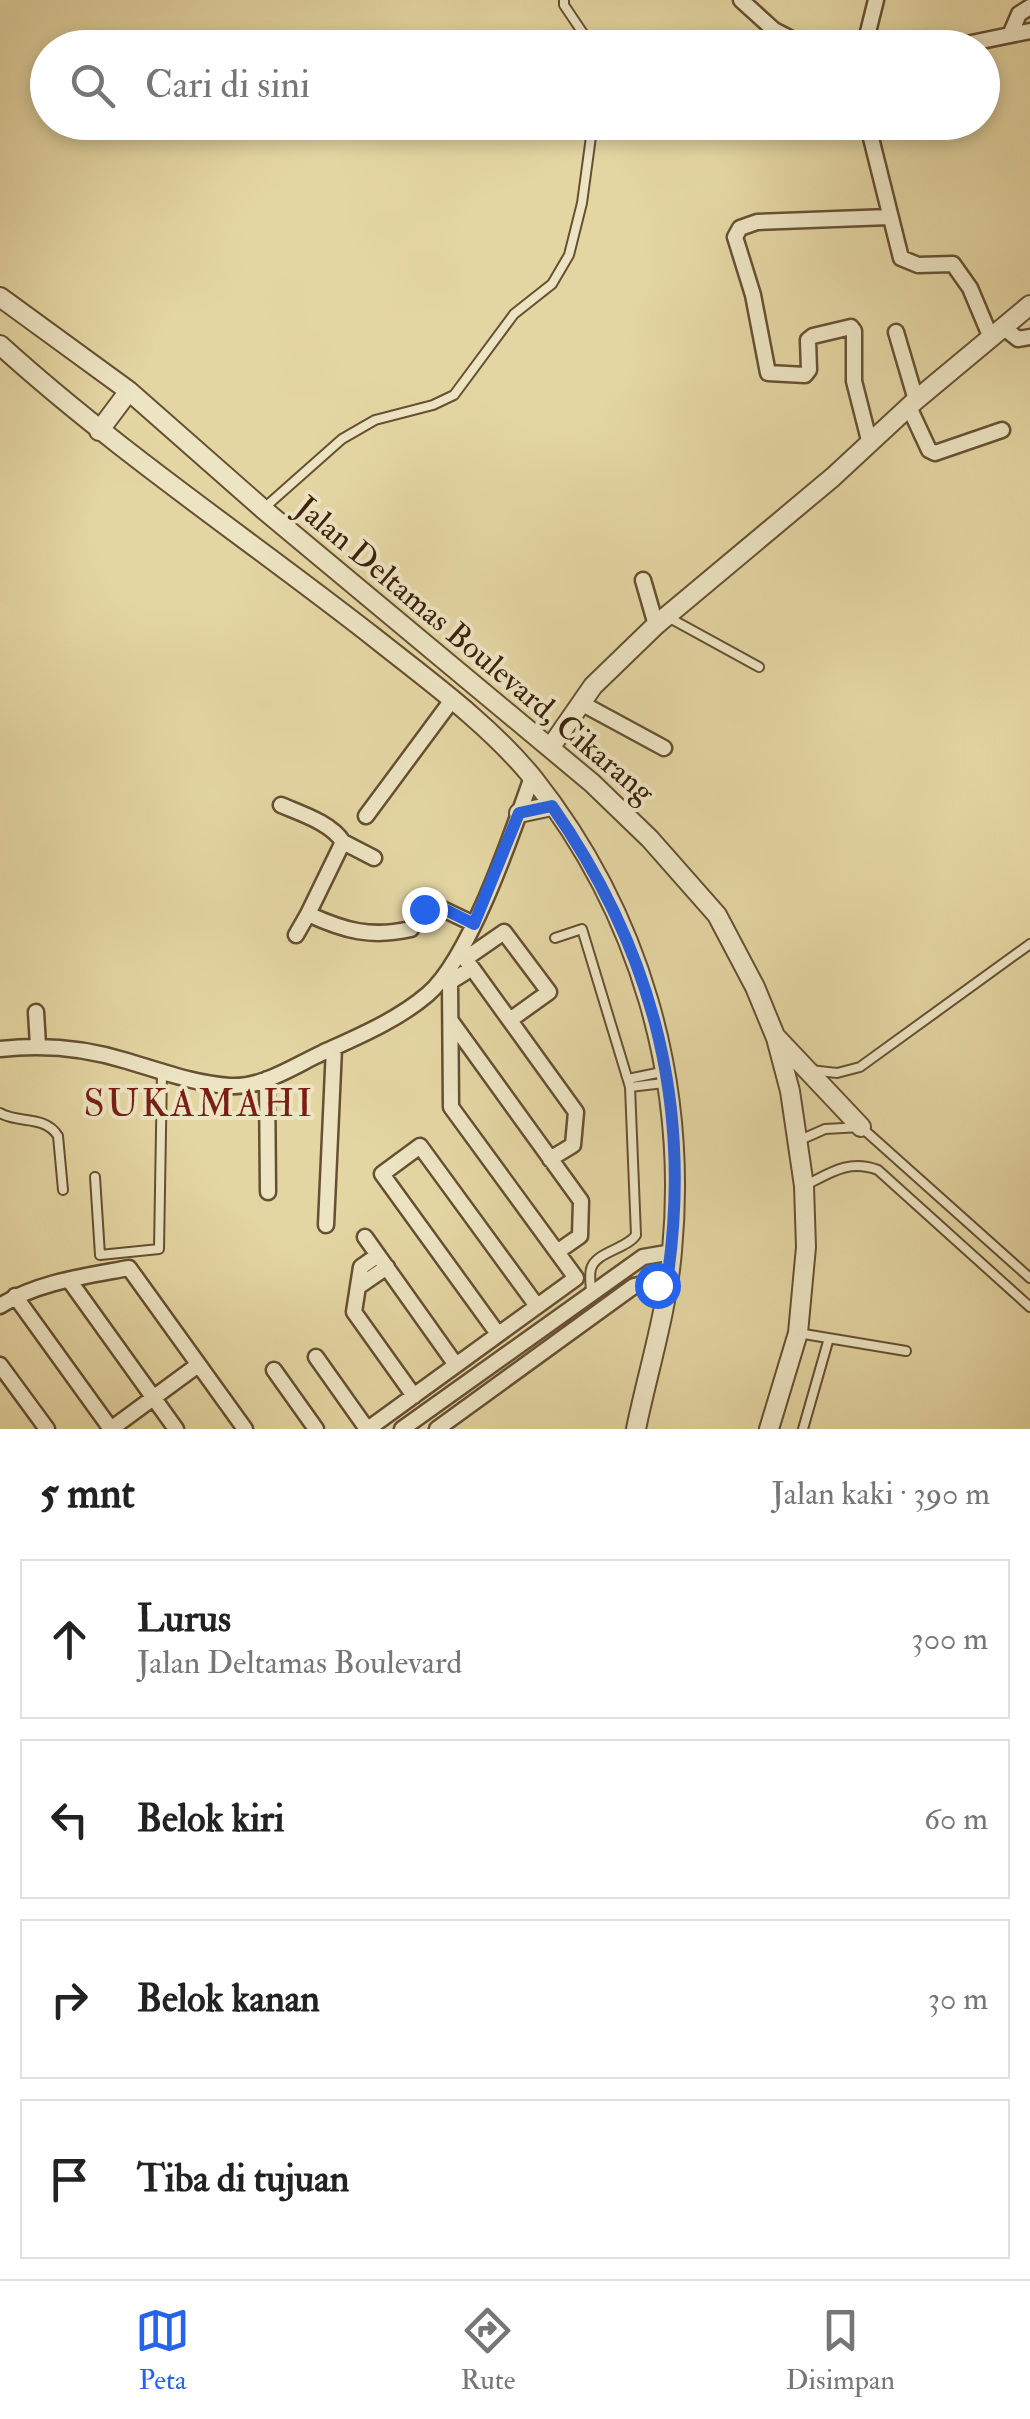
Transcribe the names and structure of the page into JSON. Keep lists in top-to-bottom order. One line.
{"streets":{"street":["Jalan Deltamas Boulevard, Cikarang"]},"districts":["SUKAMAHI"],"page":{"search":"Cari di sini","heading":["5 mnt","Jalan kaki · 390 m"],"list":[["Lurus","Jalan Deltamas Boulevard","300 m"],["Belok kiri","60 m"],["Belok kanan","30 m"],"Tiba di tujuan"],"nav":["Peta","Rute","Disimpan"]}}
